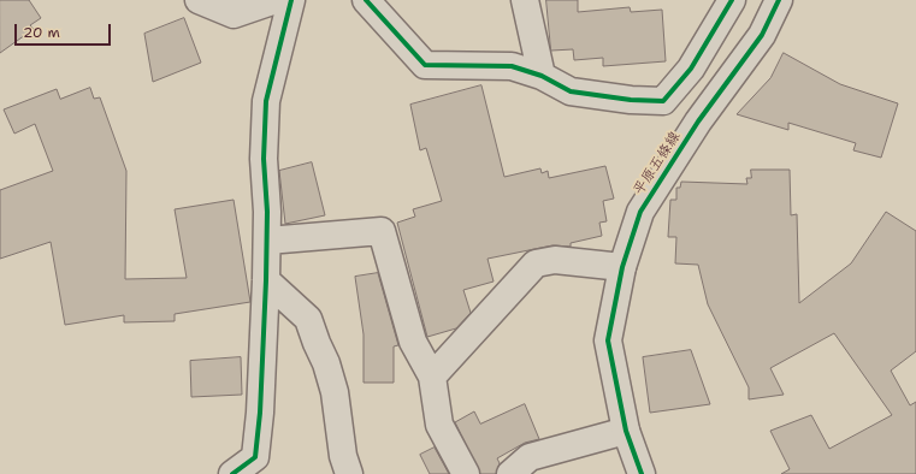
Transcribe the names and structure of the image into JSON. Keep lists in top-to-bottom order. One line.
{"streets":{"street":["平原五條線"]},"scale_bar":"20 m"}
